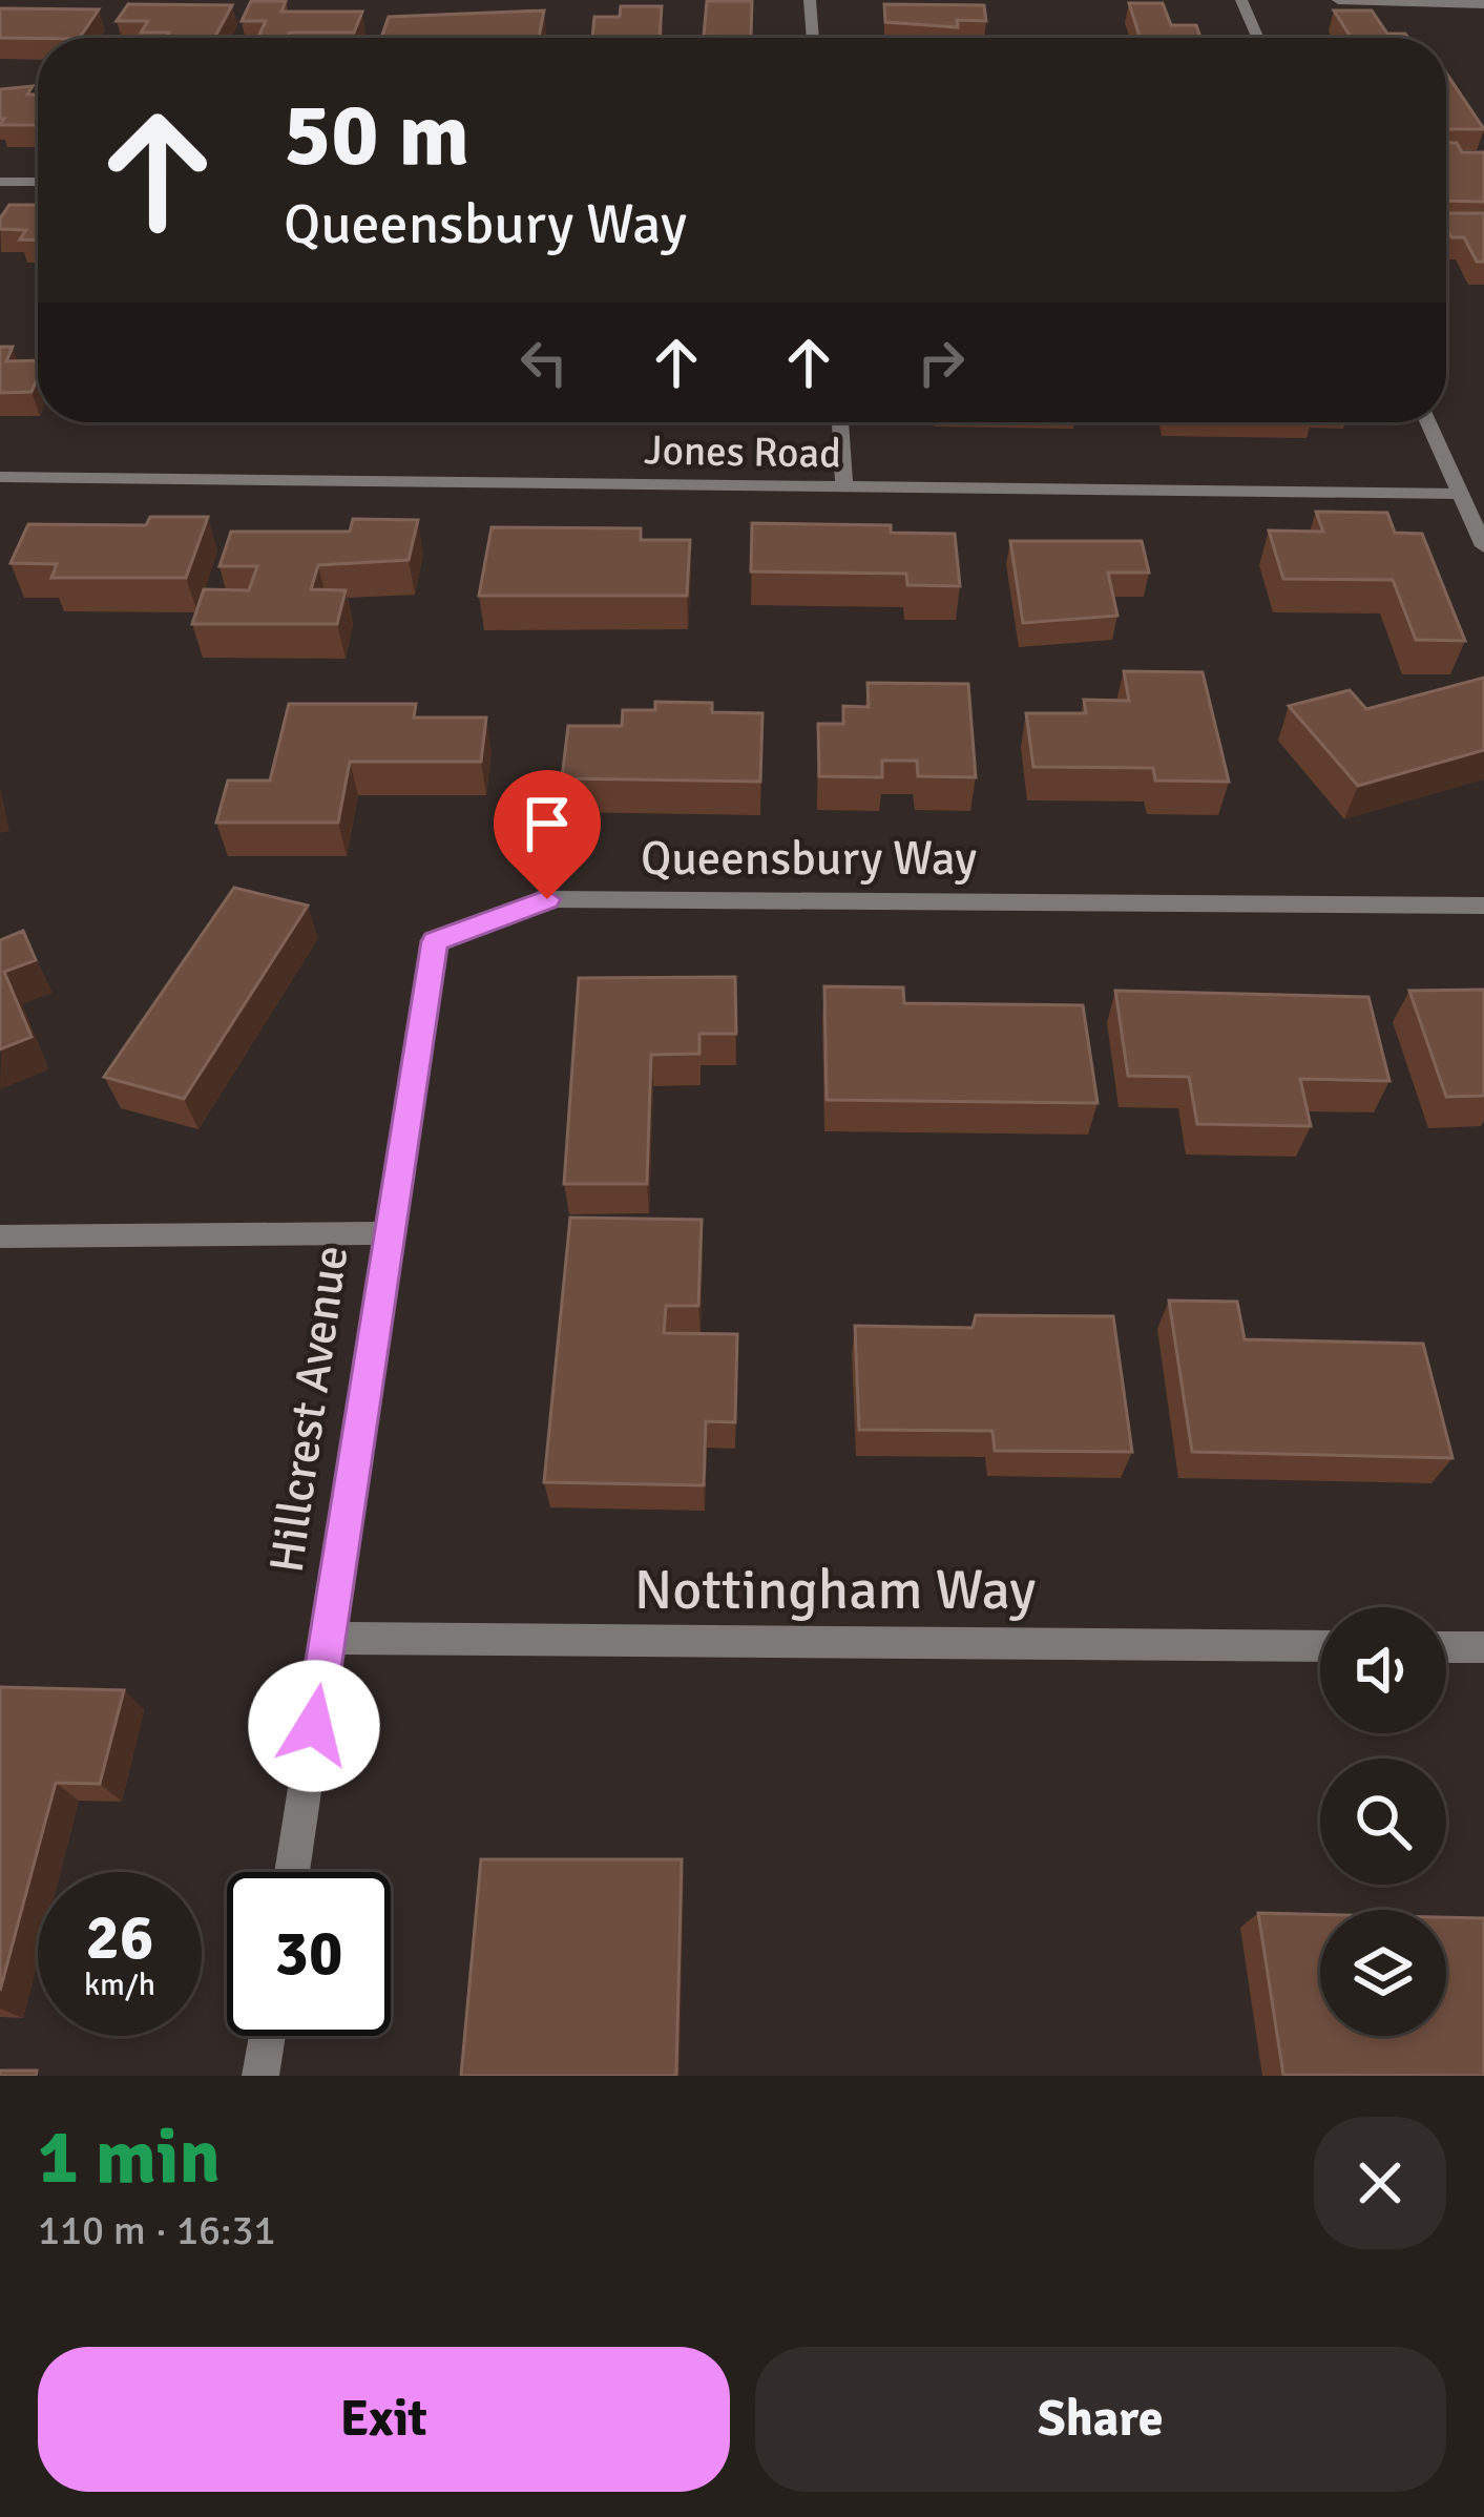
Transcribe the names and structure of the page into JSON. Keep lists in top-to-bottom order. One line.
{"streets":{"street":["Jones Road","Queensbury Way","Hillcrest Avenue","Nottingham Way"]},"crossings":[["Queensbury Way","Hillcrest Avenue"],["Hillcrest Avenue","Nottingham Way"]],"page":{"turn":["50 m","Queensbury Way"],"speed":"26 km/h","limit":"30","heading":["1 min","110 m · 16:31"],"buttons":["Exit","Share"]}}
